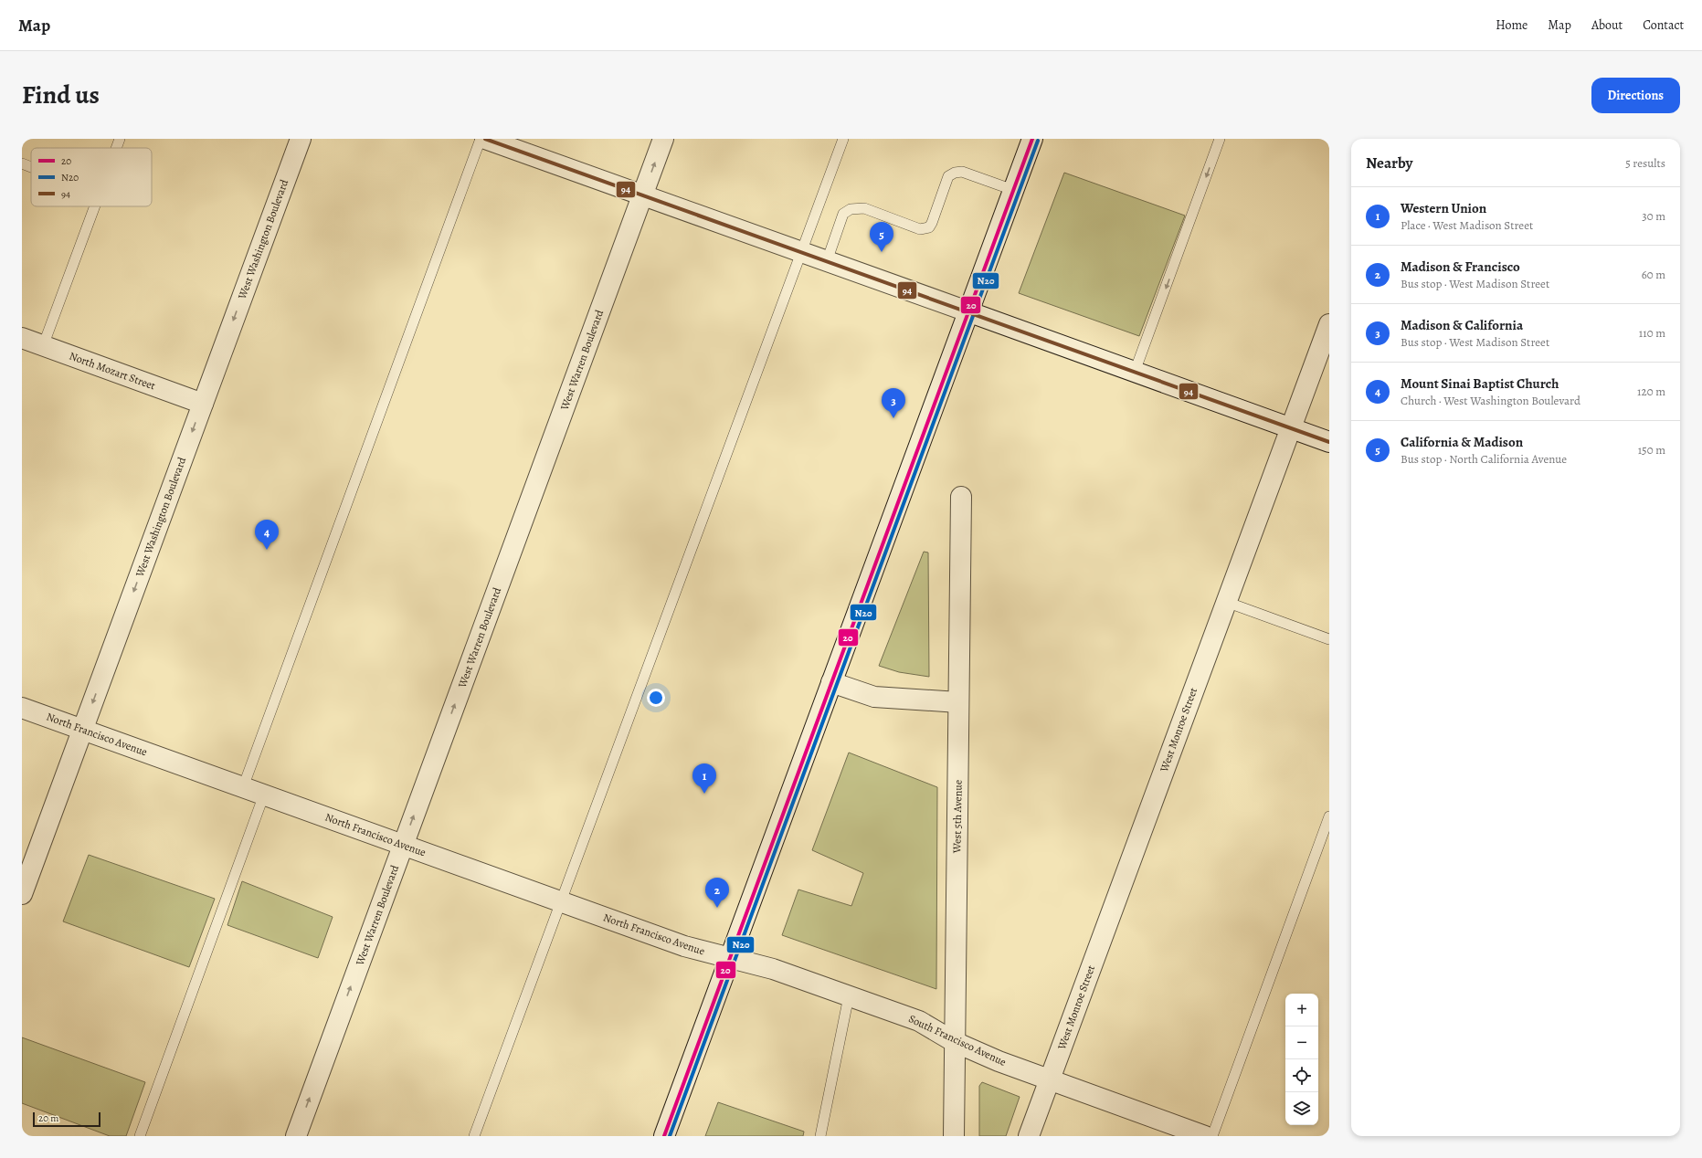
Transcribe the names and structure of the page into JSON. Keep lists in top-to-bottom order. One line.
{"streets":{"street":["West Washington Boulevard","West Warren Boulevard","North Mozart Street","West Monroe Street","North Francisco Avenue","West 5th Avenue","South Francisco Avenue"]},"crossings":[["West Washington Boulevard","North Mozart Street"],["West Washington Boulevard","North Francisco Avenue"],["West Warren Boulevard","North Francisco Avenue"],["West Monroe Street","South Francisco Avenue"],["North Francisco Avenue","South Francisco Avenue"],["West 5th Avenue","South Francisco Avenue"]],"one_way":["West Washington Boulevard","West Warren Boulevard"],"lines":["transit line 20","transit line 94","transit line N20"],"legend":["20","N20","94"],"scale_bar":"20 m","page":{"header":"Map","nav":["Home","Map","About","Contact"],"title":"Find us","buttons":"Directions","heading":["Nearby","5 results"],"list":[{"mark":"1","name":"Western Union","note":"Place · West Madison Street","value":"30 m"},{"mark":"2","name":"Madison & Francisco","note":"Bus stop · West Madison Street","value":"60 m"},{"mark":"3","name":"Madison & California","note":"Bus stop · West Madison Street","value":"110 m"},{"mark":"4","name":"Mount Sinai Baptist Church","note":"Church · West Washington Boulevard","value":"120 m"},{"mark":"5","name":"California & Madison","note":"Bus stop · North California Avenue","value":"150 m"}],"pins":["5","3","4","1","2"],"map_buttons":["+","−"],"scale":"20 m"}}
